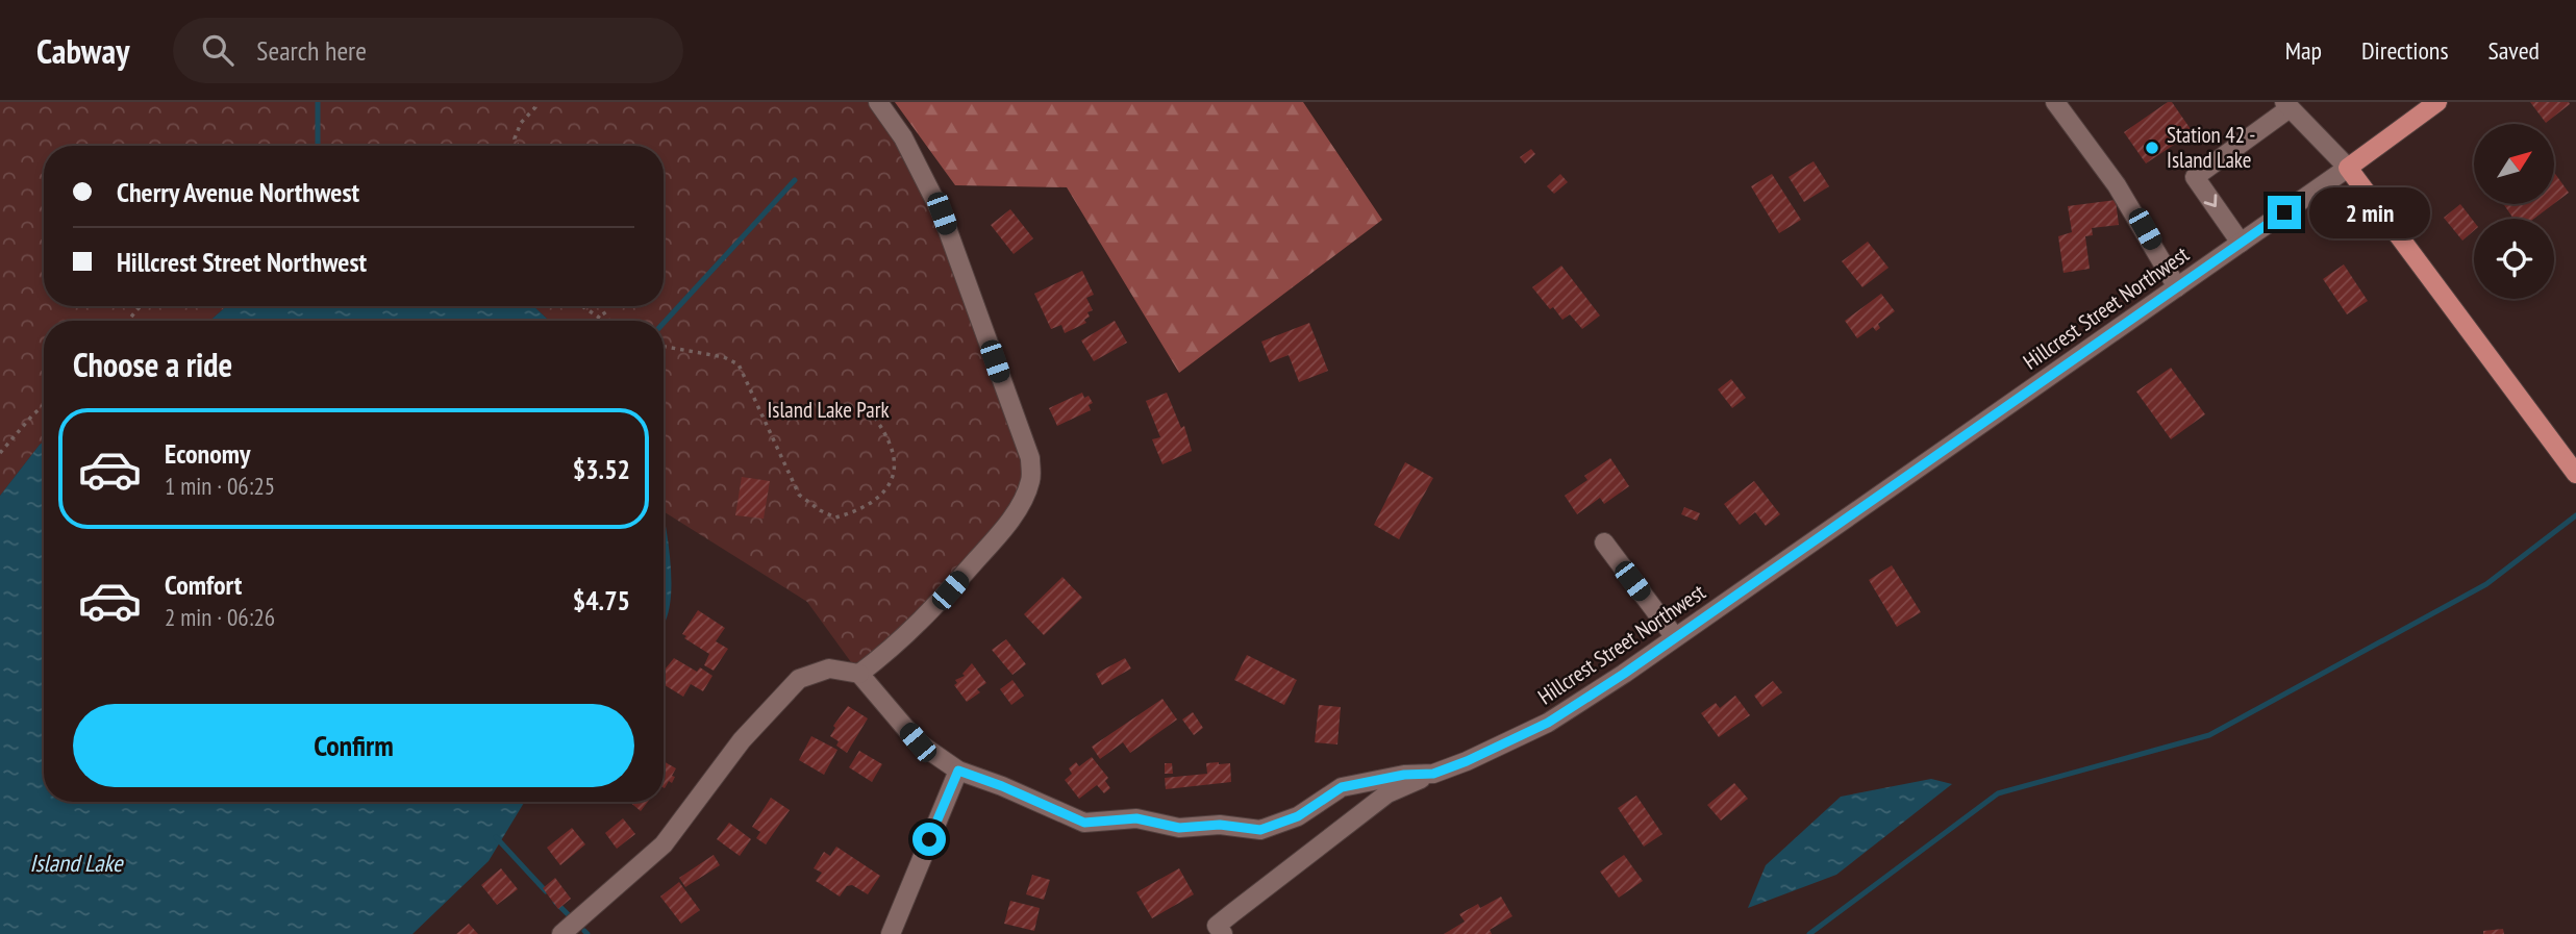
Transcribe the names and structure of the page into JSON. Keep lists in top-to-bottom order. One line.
{"streets":{"street":["Hillcrest Street Northwest"]},"water":["Island Lake"],"parks":["Island Lake Park"],"places":["Station 42 - Island Lake"],"north":"top right","page":{"header":"Cabway","search":"Search here","nav":["Map","Directions","Saved"],"banner":["Cherry Avenue Northwest","Hillcrest Street Northwest"],"bubble":"2 min","heading":"Choose a ride","list":[{"name":"Economy","note":"1 min · 06:25","value":"$3.52"},{"name":"Comfort","note":"2 min · 06:26","value":"$4.75"}],"buttons":"Confirm"}}
